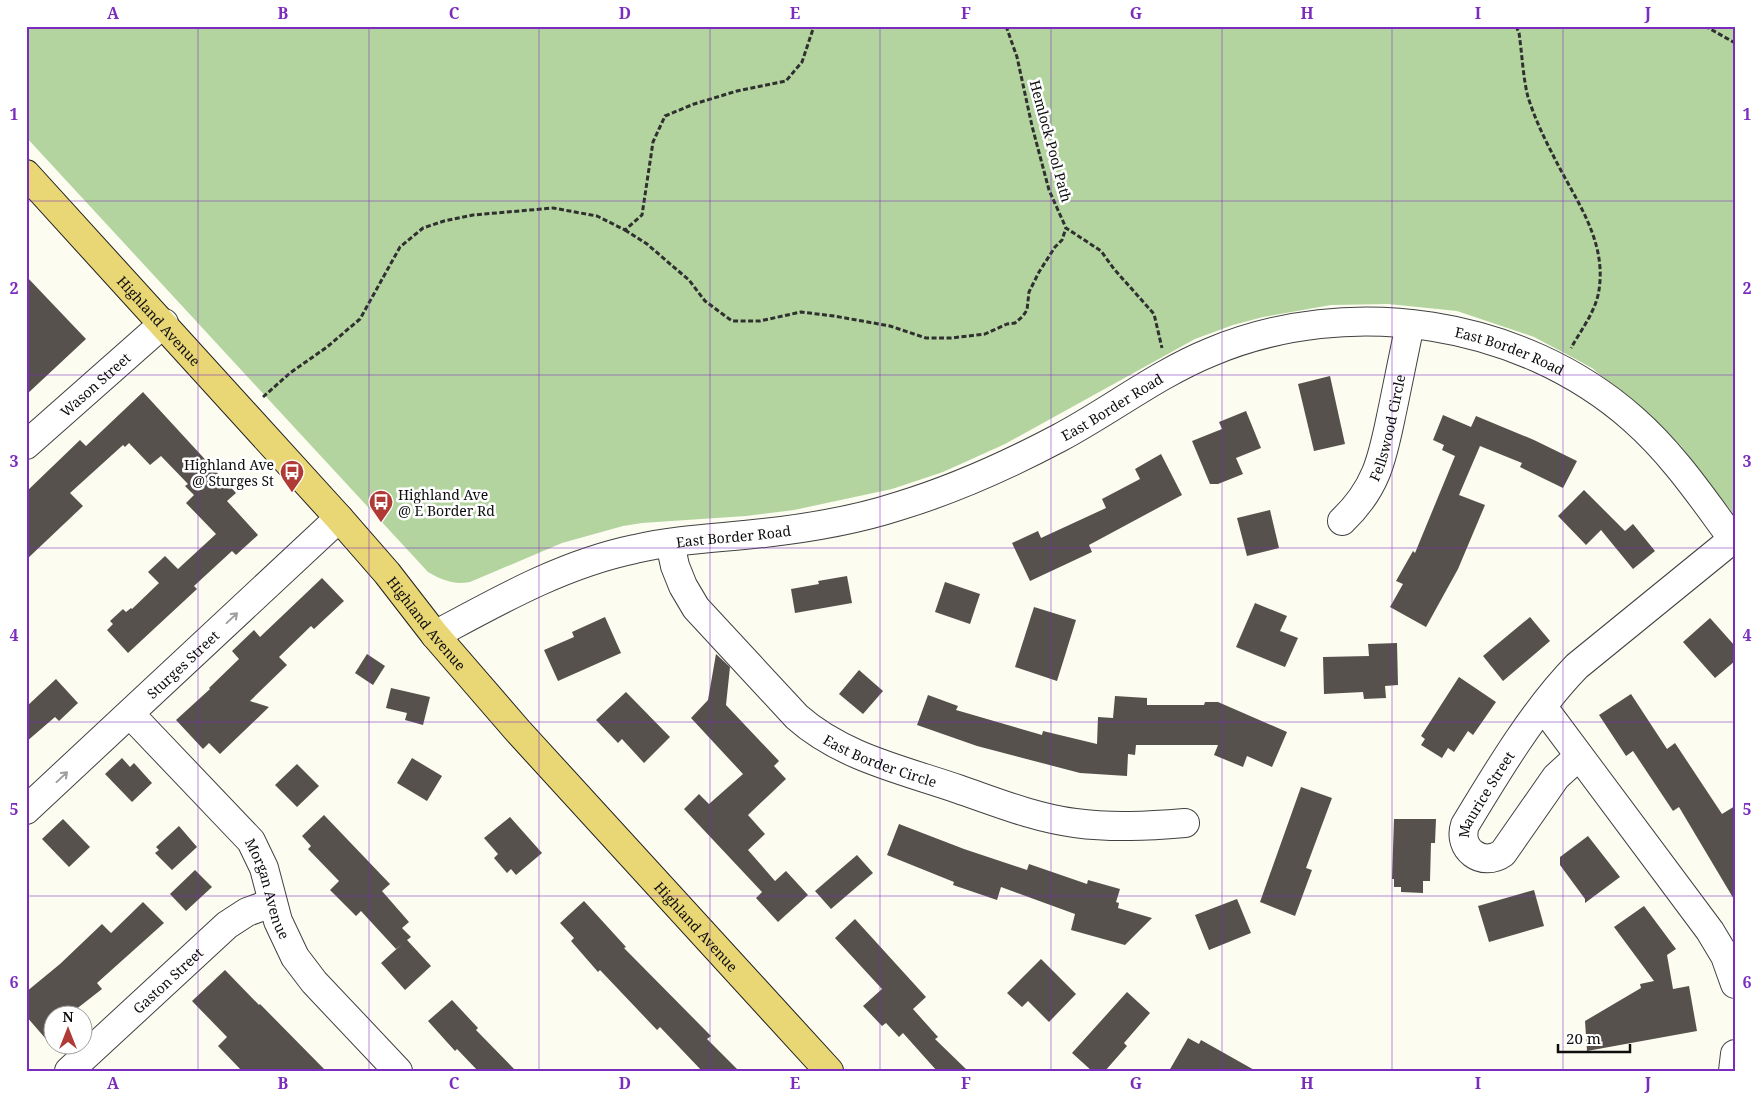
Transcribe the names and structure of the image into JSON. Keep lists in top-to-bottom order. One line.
{"streets":{"main road":["Highland Avenue"],"street":["East Border Road","Wason Street","Fellswood Circle","Sturges Street","East Border Circle","Maurice Street","Morgan Avenue","Gaston Street"],"path":["Hemlock Pool Path"]},"crossings":[["Highland Avenue","East Border Road"],["Highland Avenue","Wason Street"],["Highland Avenue","Sturges Street"],["East Border Road","Fellswood Circle"],["East Border Road","East Border Circle"],["East Border Road","Maurice Street"],["Sturges Street","Morgan Avenue"],["Morgan Avenue","Gaston Street"]],"one_way":["Sturges Street"],"places":{"bus stop":["Highland Ave @ Sturges St","Highland Ave @ E Border Rd"]},"scale_bar":"20 m","north":"top","grid":{"columns":["A","B","C","D","E","F","G","H","I","J"],"rows":["1","2","3","4","5","6"]}}
